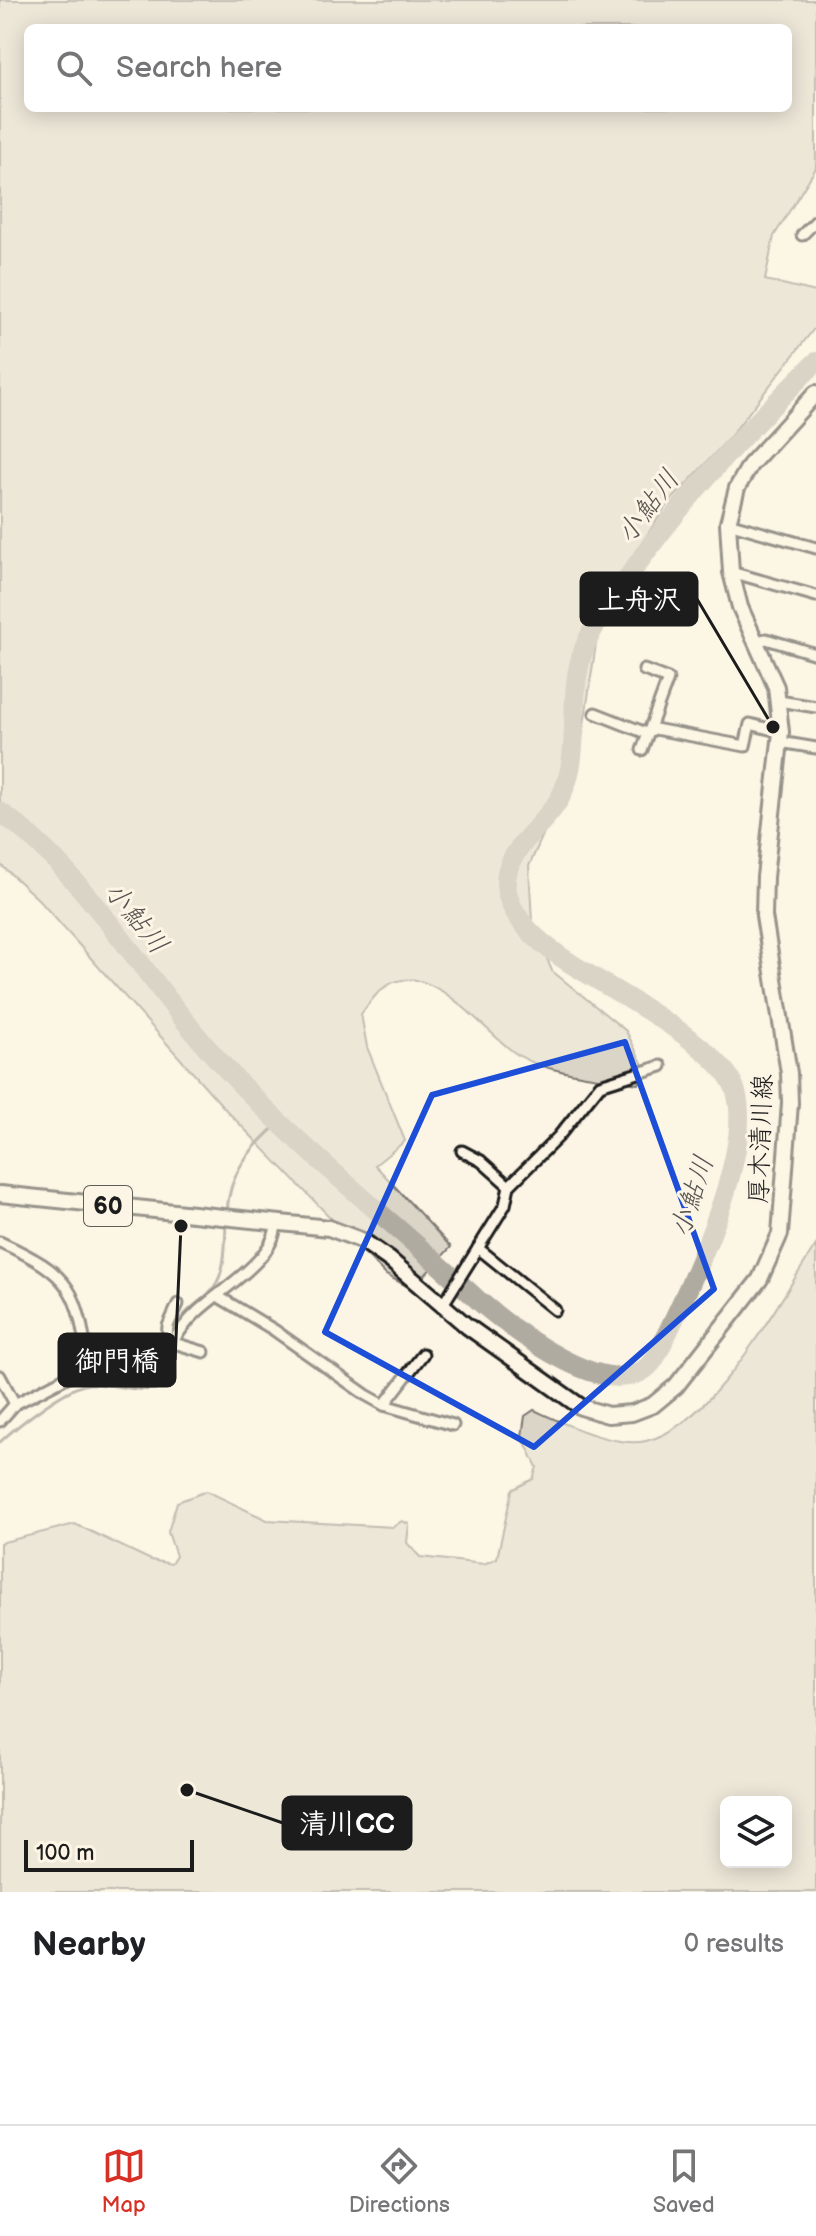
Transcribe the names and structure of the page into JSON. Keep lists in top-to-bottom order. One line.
{"streets":{"main road":["厚木清川線","60"]},"water":["小鮎川"],"places":["上舟沢","御門橋","清川CC"],"scale_bar":"100 m","page":{"search":"Search here","scale":"100 m","heading":["Nearby","0 results"],"nav":["Map","Directions","Saved"]}}
